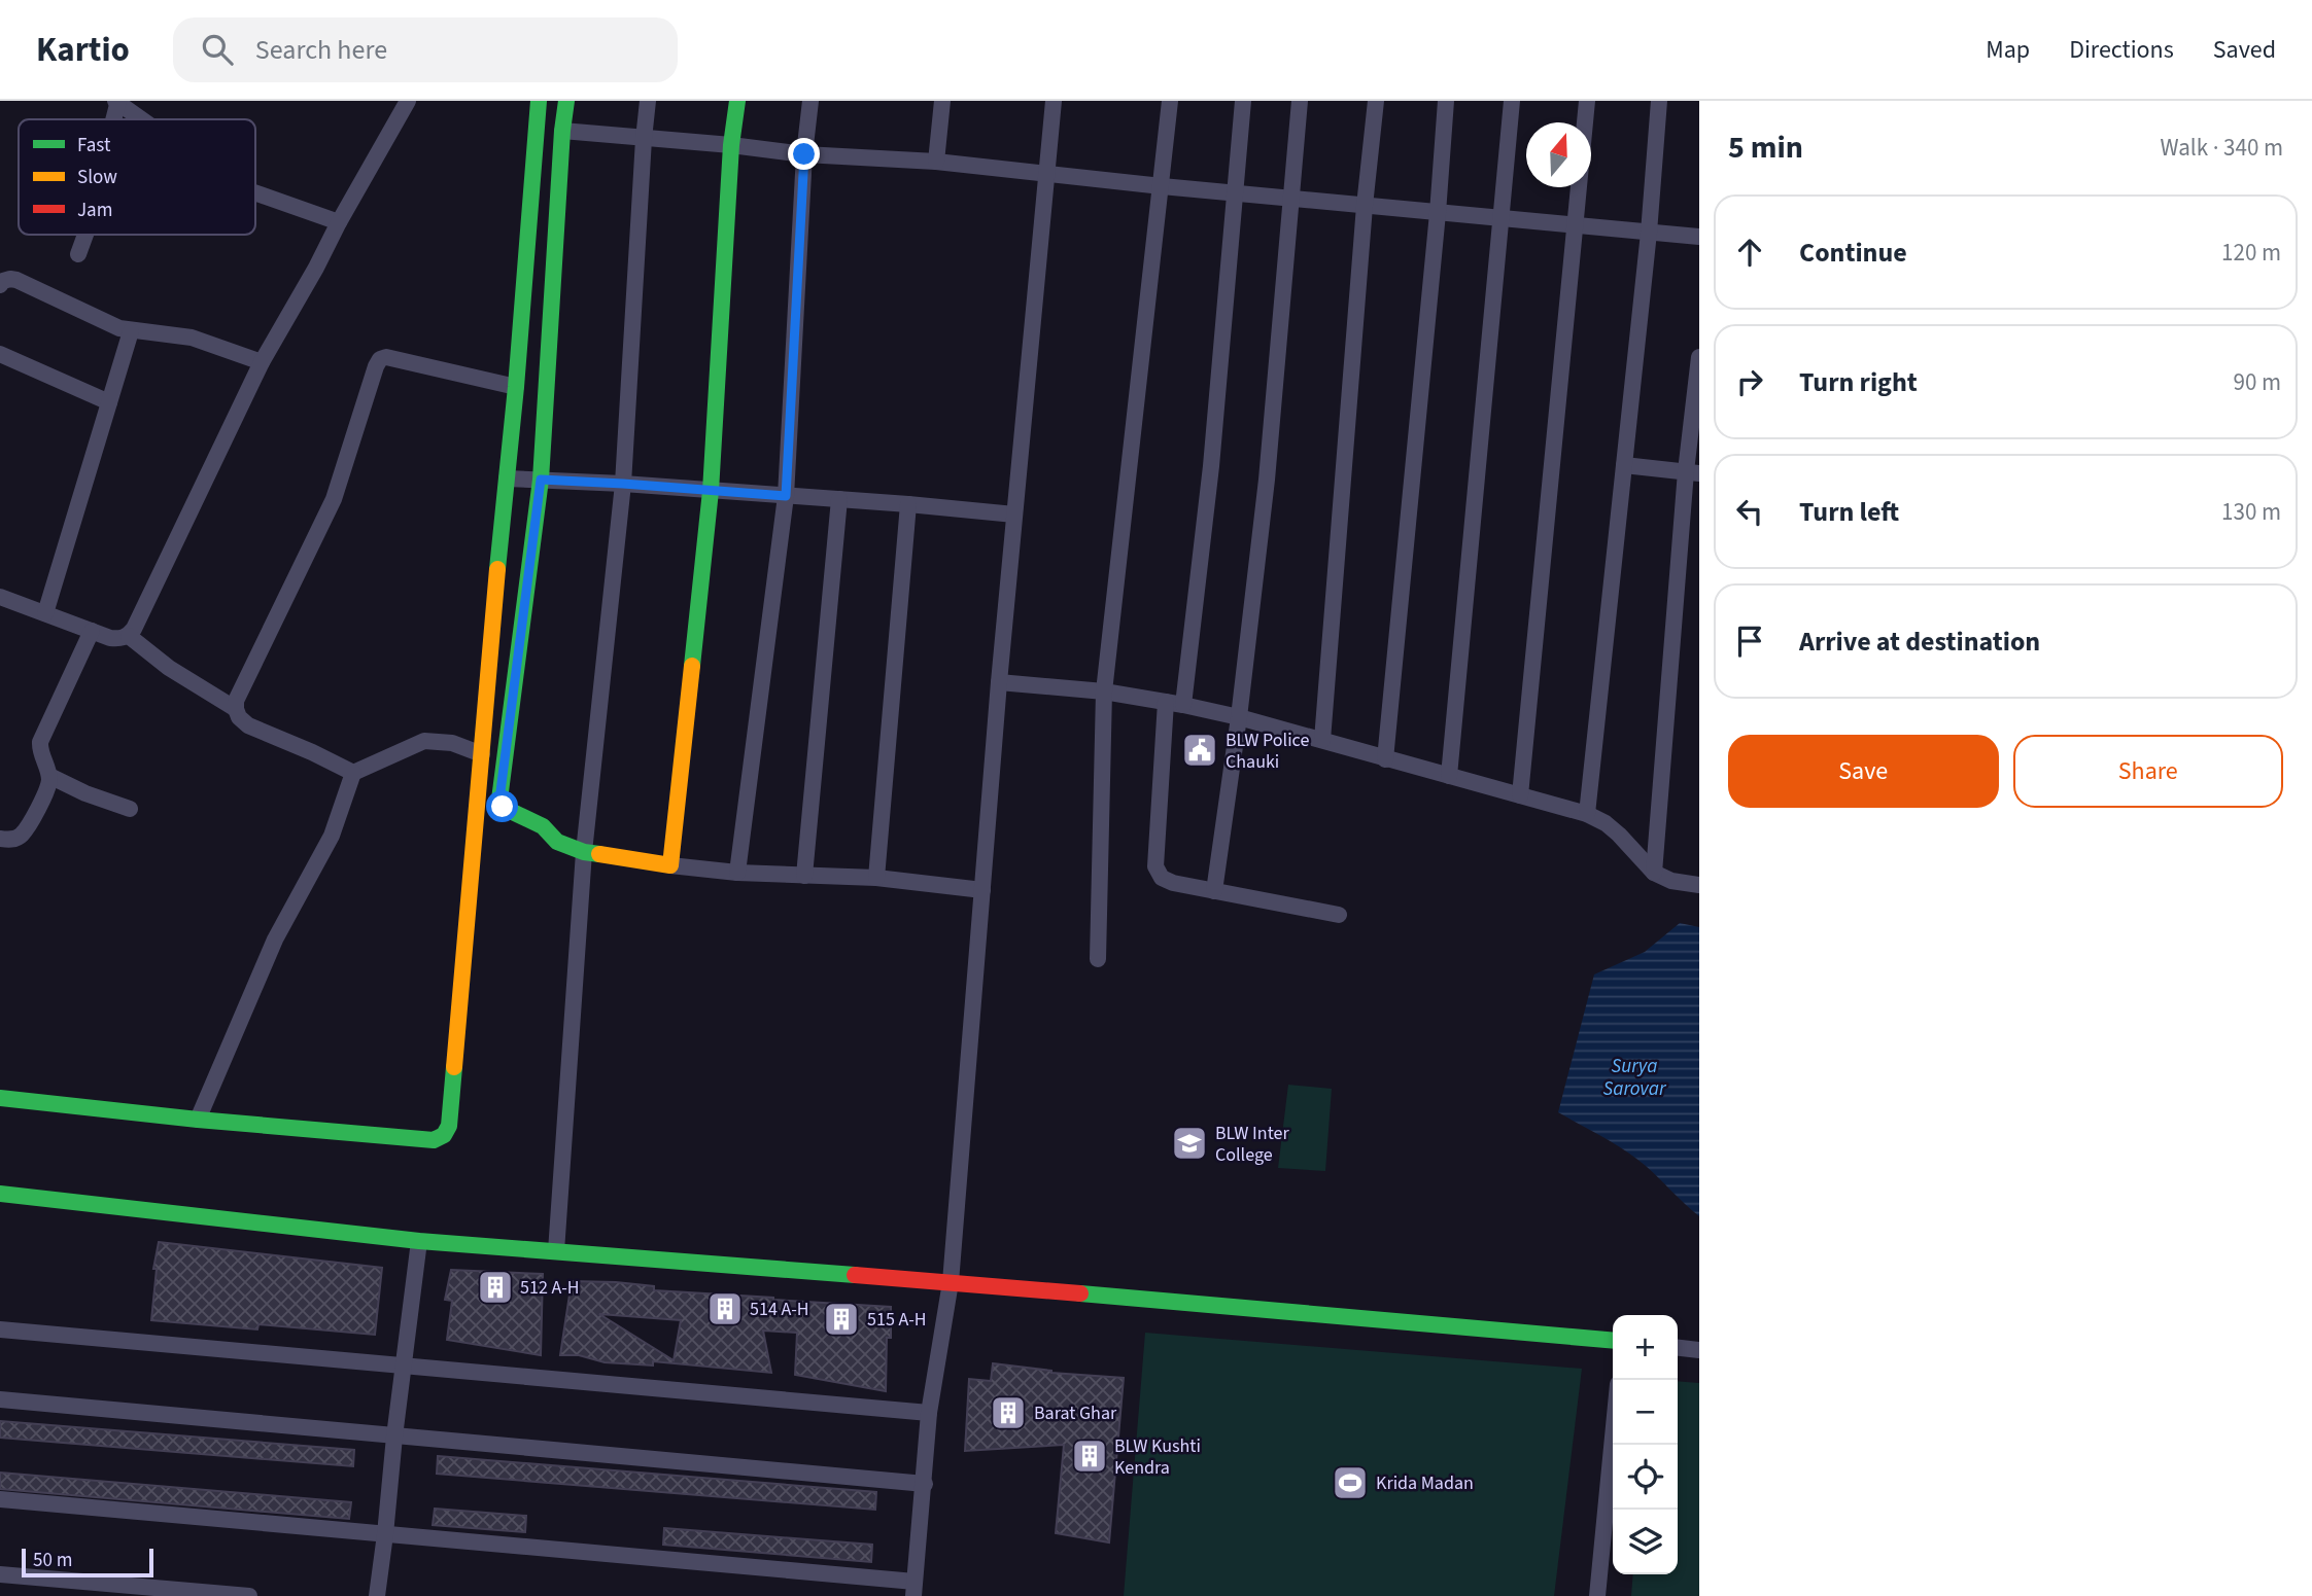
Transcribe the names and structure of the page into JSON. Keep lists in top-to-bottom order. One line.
{"water":["Surya Sarovar"],"places":{"public building":["BLW Police Chauki"],"school or university":["BLW Inter College"],"building":["512 A-H","514 A-H","515 A-H","Barat Ghar","BLW Kushti Kendra"],"sports":["Krida Madan"]},"legend":["Fast","Slow","Jam"],"scale_bar":"50 m","north":"top","page":{"header":"Kartio","search":"Search here","nav":["Map","Directions","Saved"],"heading":["5 min","Walk · 340 m"],"list":[["Continue","120 m"],["Turn right","90 m"],["Turn left","130 m"],"Arrive at destination"],"buttons":["Save","Share"],"map_buttons":["+","−"],"scale":"50 m"}}
